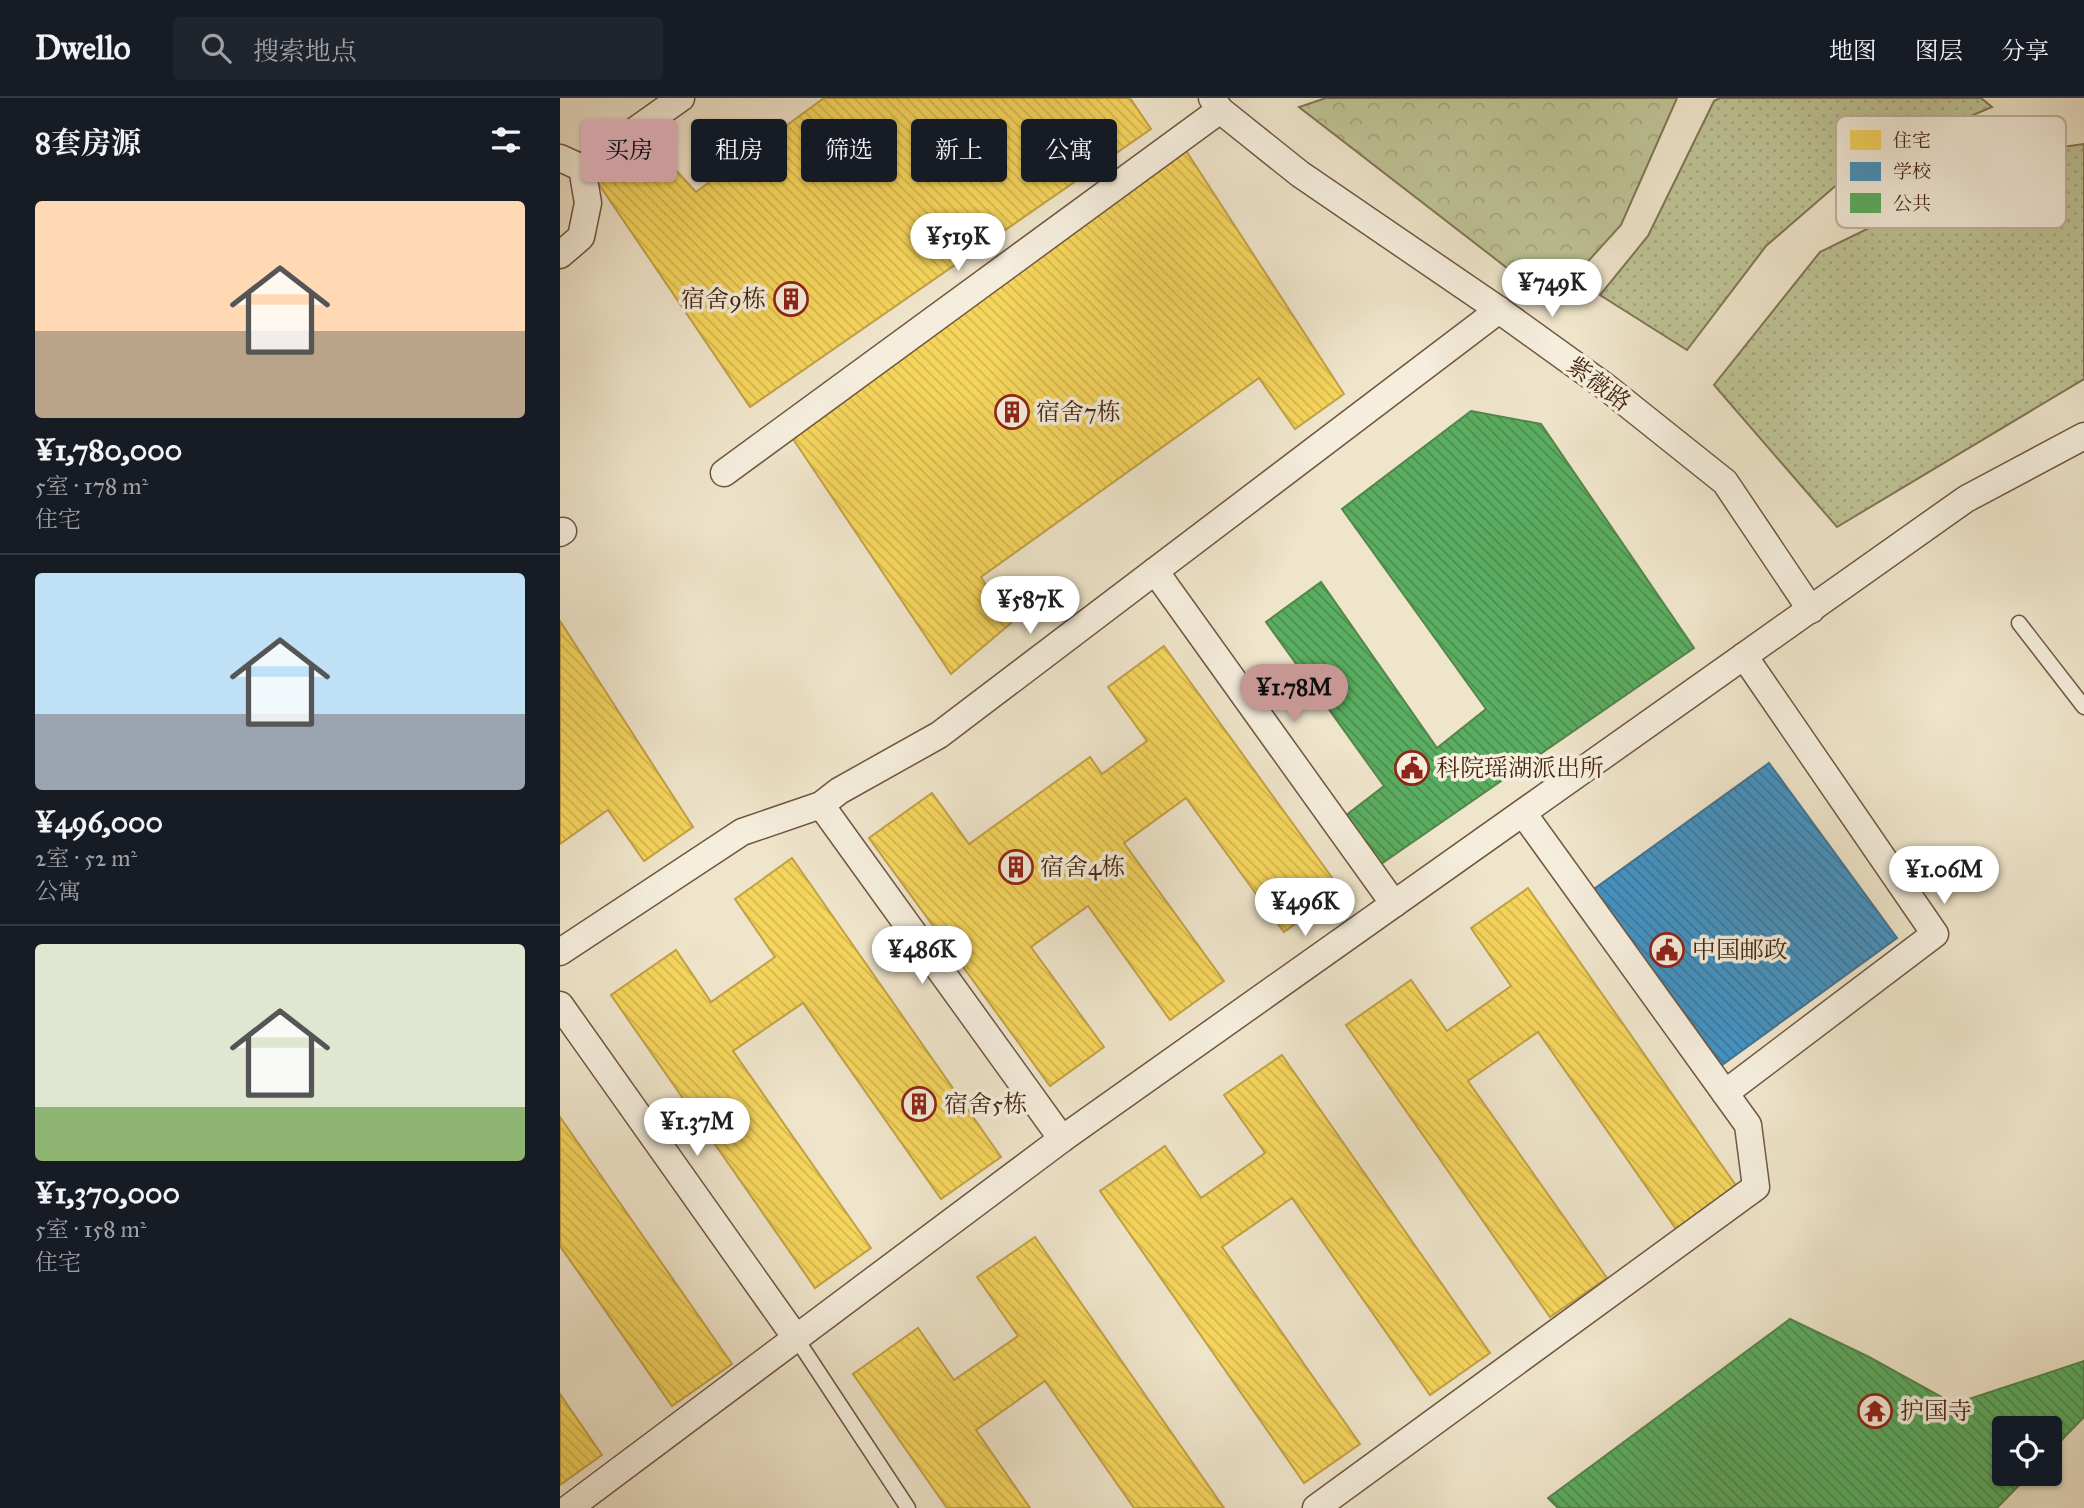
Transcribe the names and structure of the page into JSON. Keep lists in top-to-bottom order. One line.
{"streets":{"street":["紫薇路"]},"places":{"building":["宿舍9栋","宿舍7栋","宿舍4栋","宿舍5栋"],"public building":["科院瑶湖派出所","中国邮政"],"temple":["护国寺"]},"legend":["住宅","学校","公共"],"page":{"header":"Dwello","search":"搜索地点","nav":["地图","图层","分享"],"heading":"8套房源","chip":["买房","租房","筛选","新上","公寓"],"list":[{"name":"¥1,780,000","note":"5室 · 178 m² · 住宅"},{"name":"¥496,000","note":"2室 · 52 m² · 公寓"},{"name":"¥1,370,000","note":"5室 · 158 m² · 住宅"}],"price":["¥519K","¥749K","¥587K","¥1.78M","¥1.06M","¥496K","¥486K","¥1.37M"]}}
